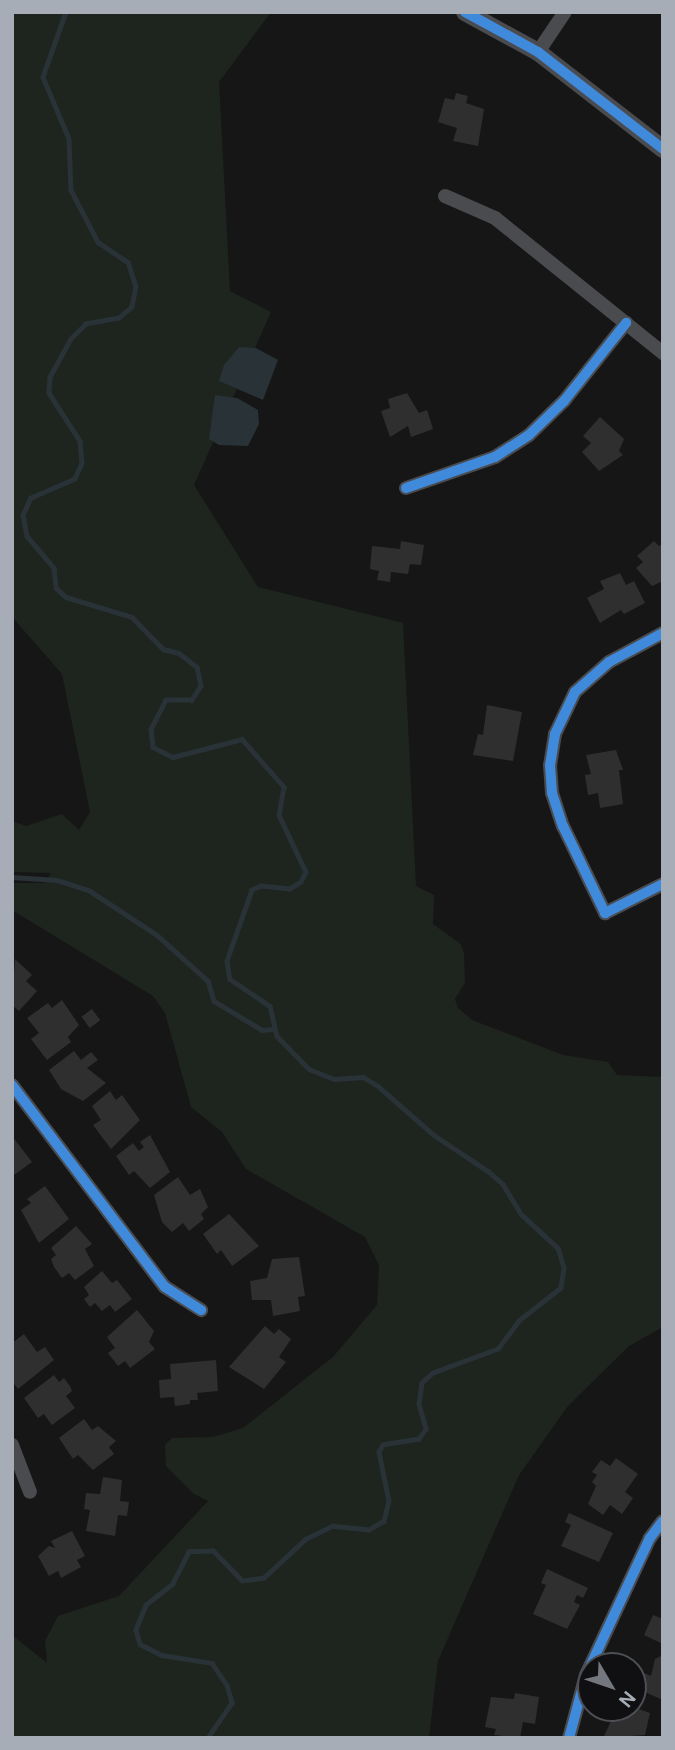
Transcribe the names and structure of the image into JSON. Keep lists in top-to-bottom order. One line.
{"north":"bottom right"}
